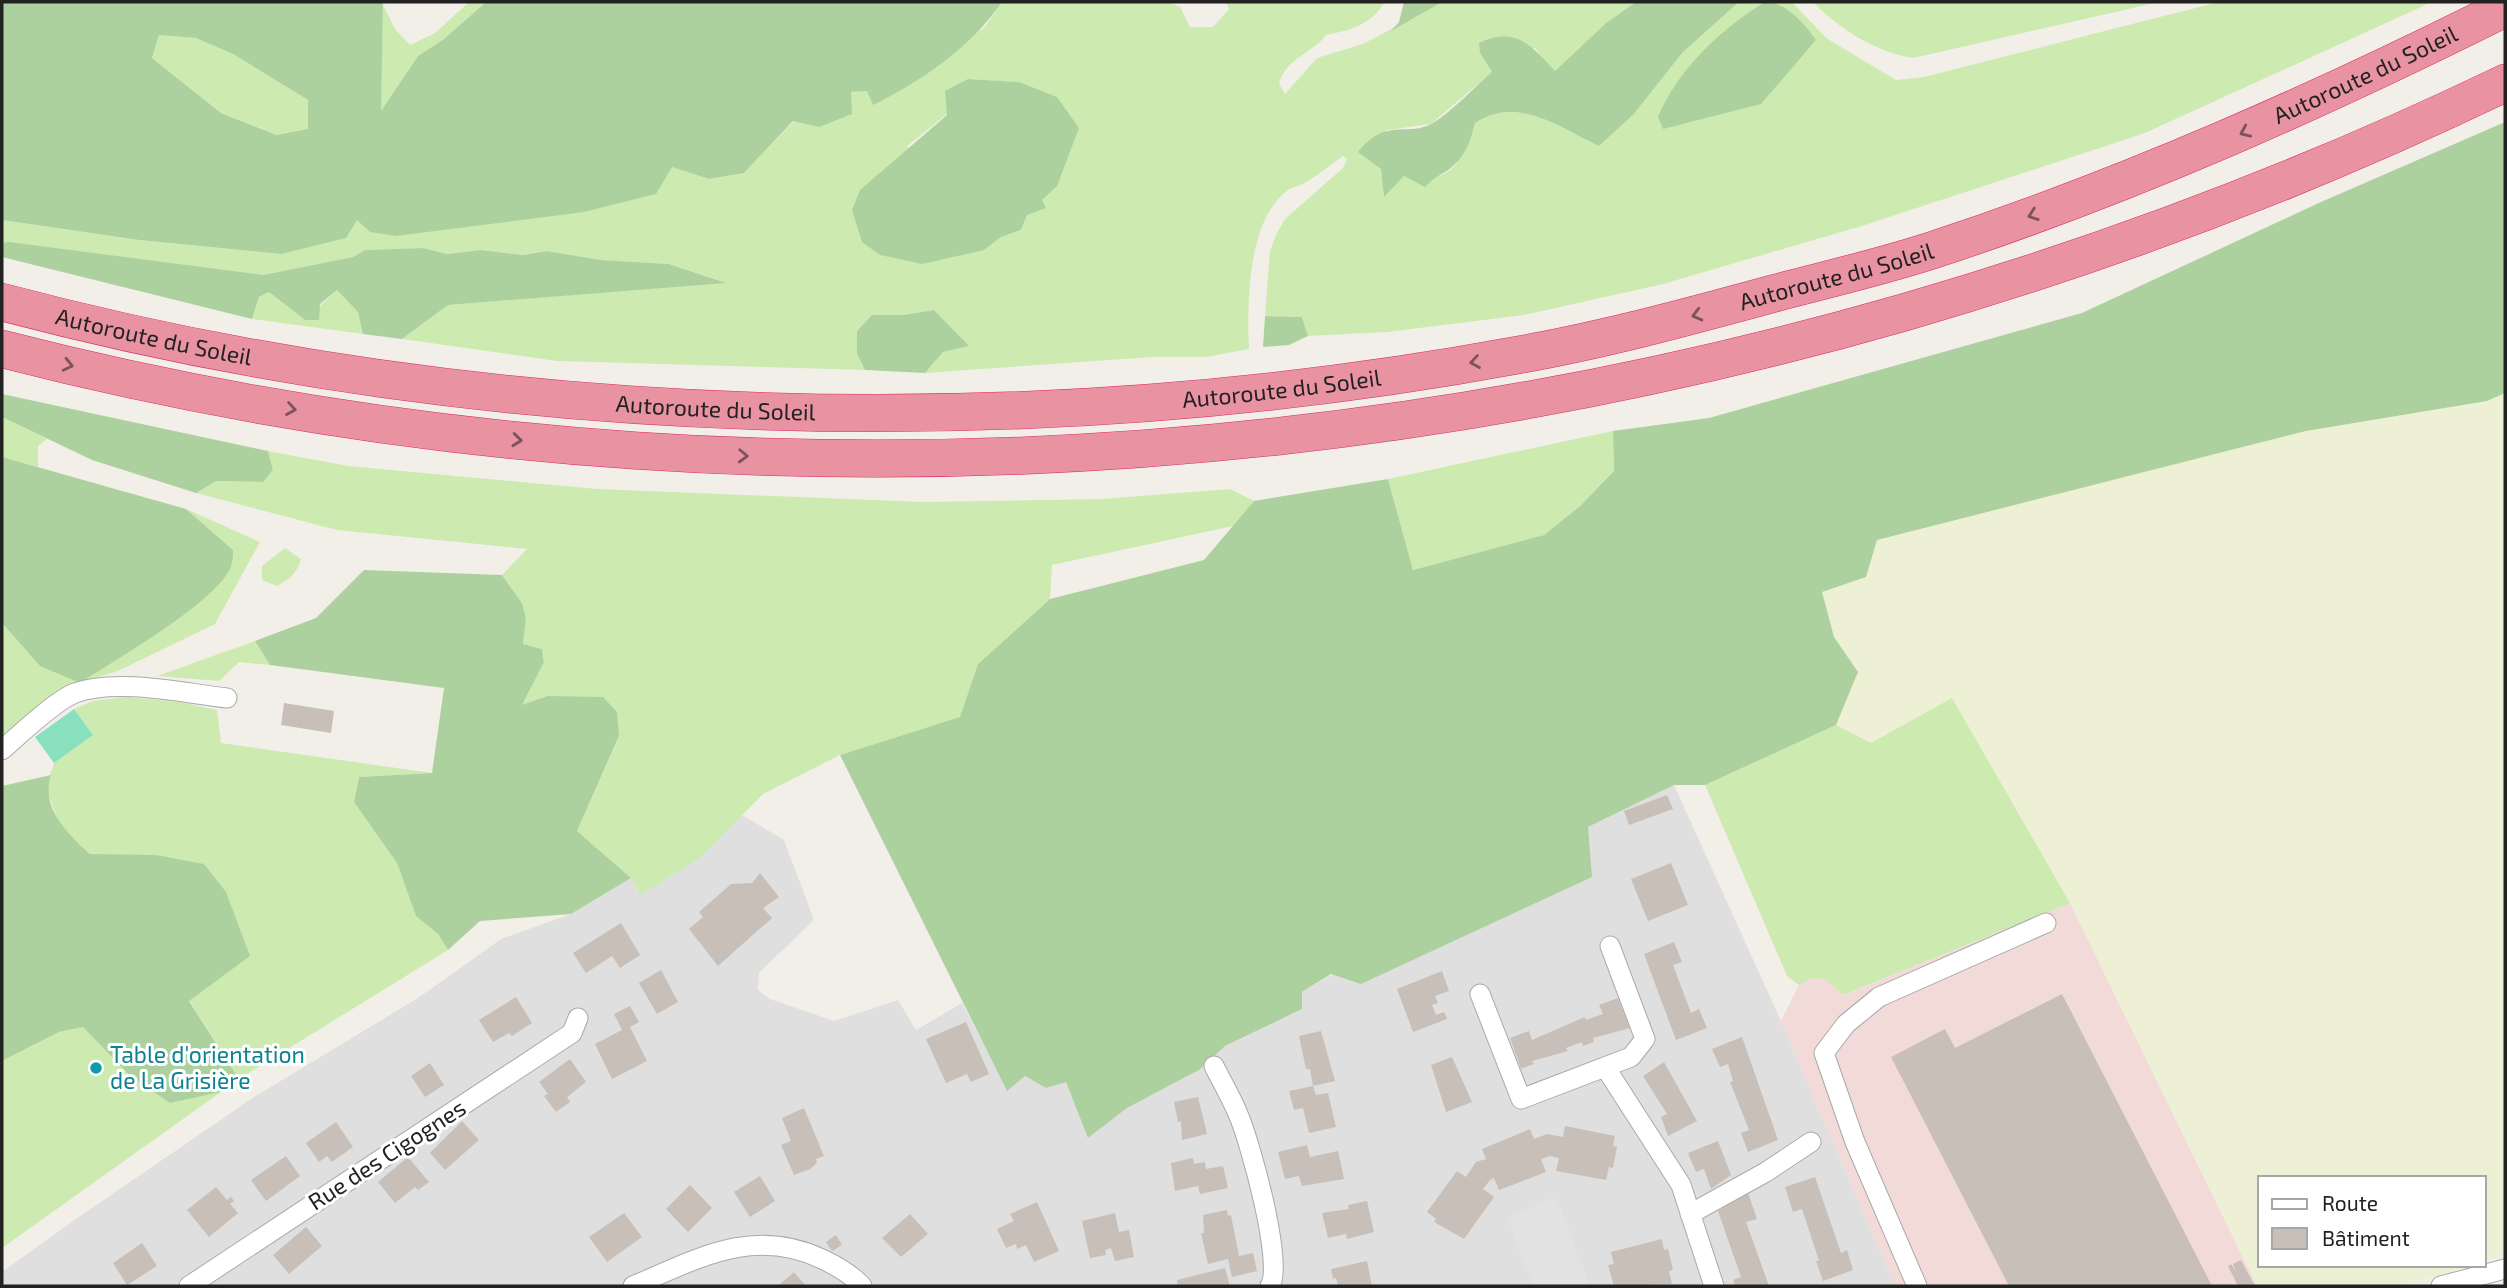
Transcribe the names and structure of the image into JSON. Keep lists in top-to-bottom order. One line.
{"streets":{"highway":["Autoroute du Soleil"],"street":["Rue des Cigognes"]},"places":["Table d'orientation de La Grisière"],"legend":["Route","Bâtiment"]}
